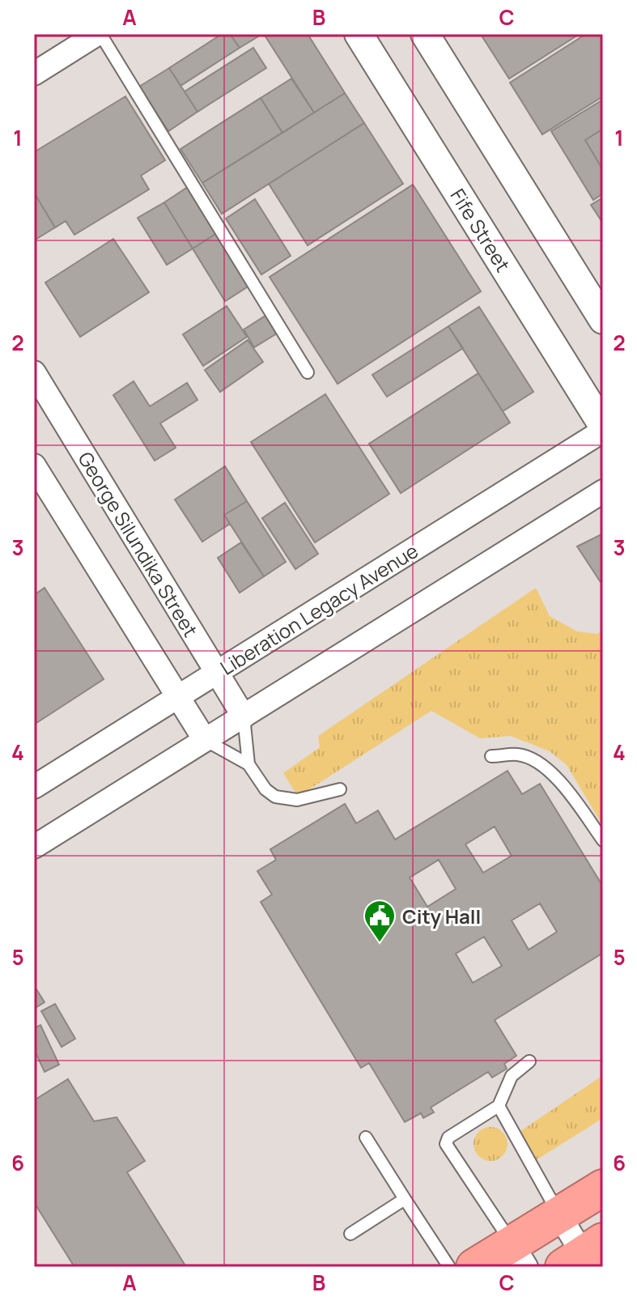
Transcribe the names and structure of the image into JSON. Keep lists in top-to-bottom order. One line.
{"streets":{"street":["Fife Street","George Silundika Street","Liberation Legacy Avenue"]},"crossings":[["George Silundika Street","Liberation Legacy Avenue"]],"places":{"public building":["City Hall"]},"grid":{"columns":["A","B","C"],"rows":["1","2","3","4","5","6"]}}
